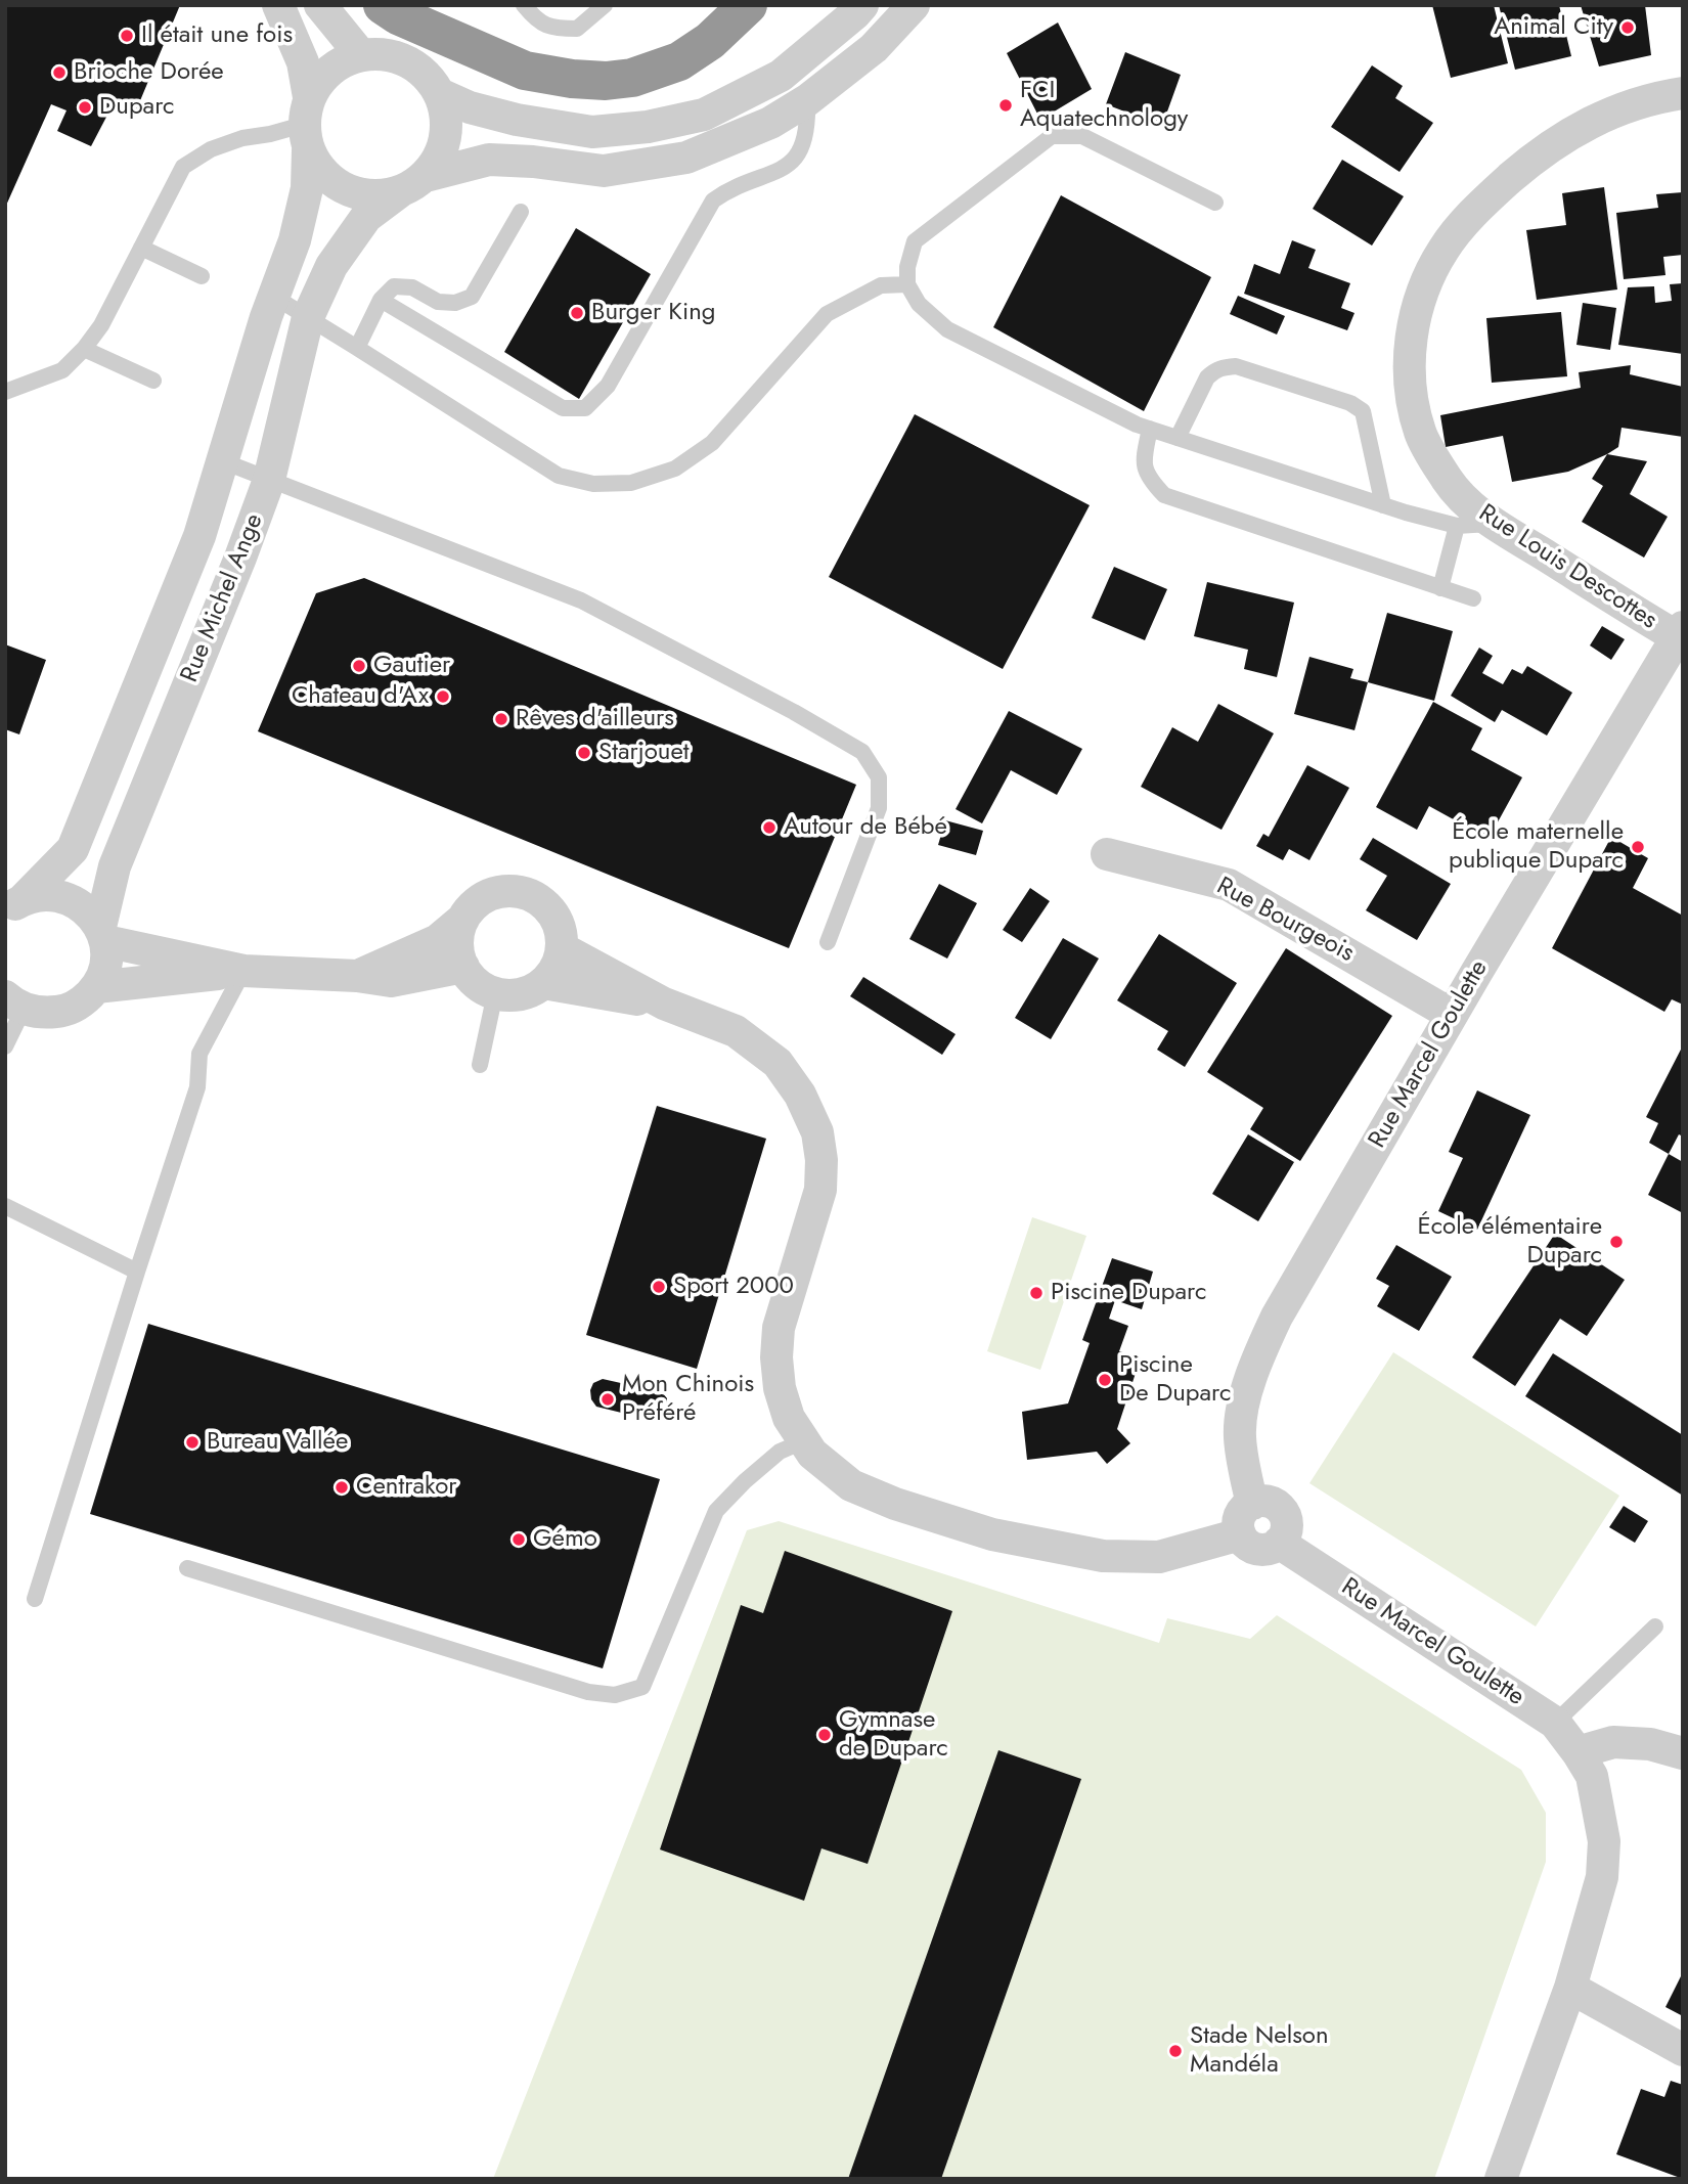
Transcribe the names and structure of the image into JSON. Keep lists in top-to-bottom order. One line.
{"streets":{"street":["Rue Louis Descottes","Rue Michel Ange","Rue Bourgeois","Rue Marcel Goulette"]},"crossings":[["Rue Louis Descottes","Rue Marcel Goulette"],["Rue Bourgeois","Rue Marcel Goulette"]],"places":["Animal City","Il était une fois","Brioche Dorée","FCI Aquatechnology","Duparc","Burger King","Gautier","Chateau d'Ax","Rêves d'ailleurs","Starjouet","Autour de Bébé","École maternelle publique Duparc","École élémentaire Duparc","Sport 2000","Piscine Duparc","Piscine De Duparc","Mon Chinois Préféré","Bureau Vallée","Centrakor","Gémo","Gymnase de Duparc","Stade Nelson Mandéla"]}
